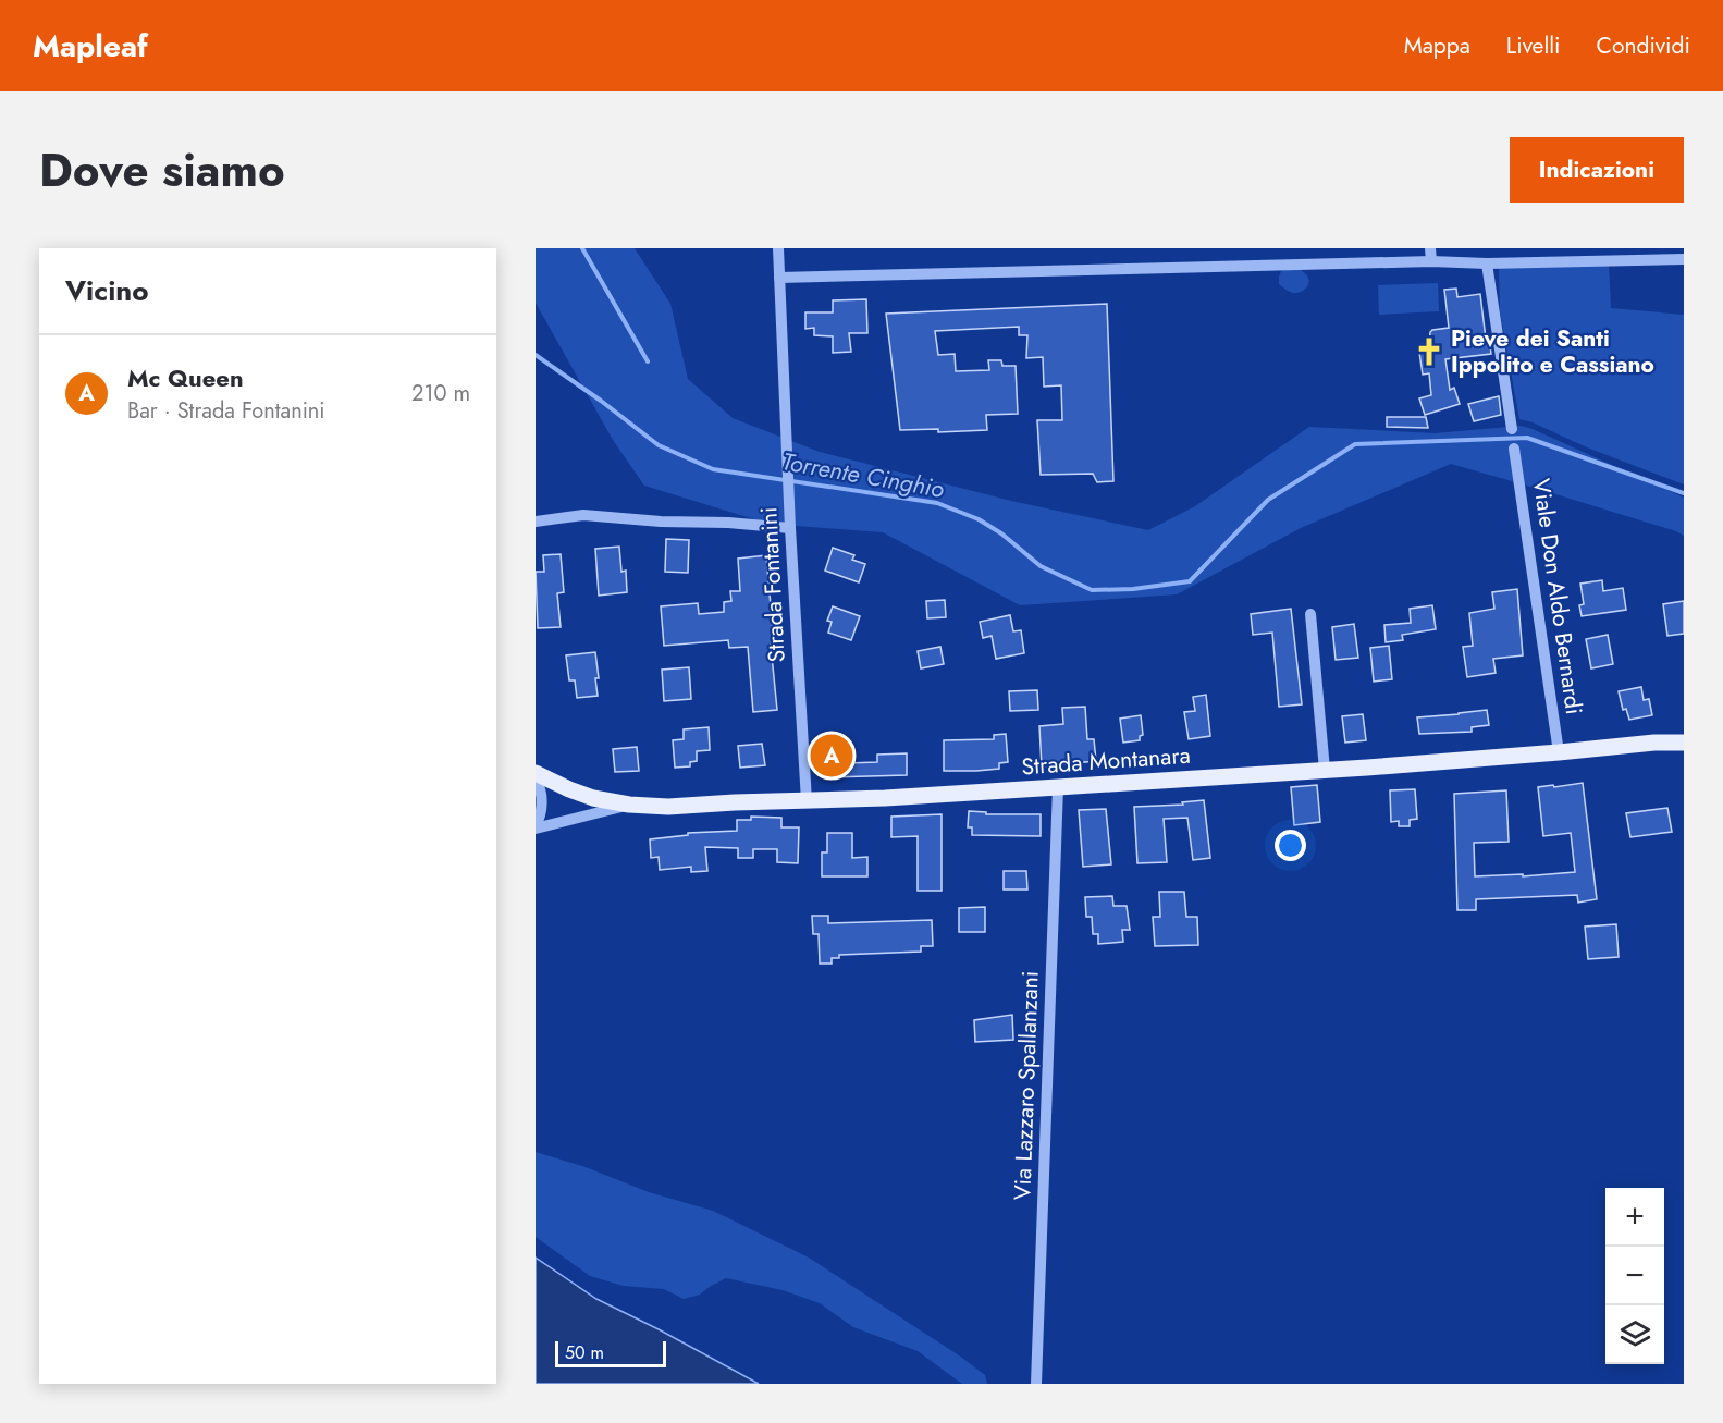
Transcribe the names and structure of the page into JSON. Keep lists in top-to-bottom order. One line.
{"streets":{"main road":["Strada Montanara"],"street":["Strada Fontanini","Viale Don Aldo Bernardi","Via Lazzaro Spallanzani"]},"crossings":[["Strada Fontanini","Strada Montanara"],["Viale Don Aldo Bernardi","Strada Montanara"],["Strada Montanara","Via Lazzaro Spallanzani"]],"water":["Torrente Cinghio"],"places":{"church":["Pieve dei Santi Ippolito e Cassiano"]},"scale_bar":"50 m","page":{"header":"Mapleaf","nav":["Mappa","Livelli","Condividi"],"title":"Dove siamo","buttons":"Indicazioni","heading":"Vicino","list":[{"mark":"A","name":"Mc Queen","note":"Bar · Strada Fontanini","value":"210 m"}],"pins":"A","map_buttons":["+","−"],"scale":"50 m"}}
